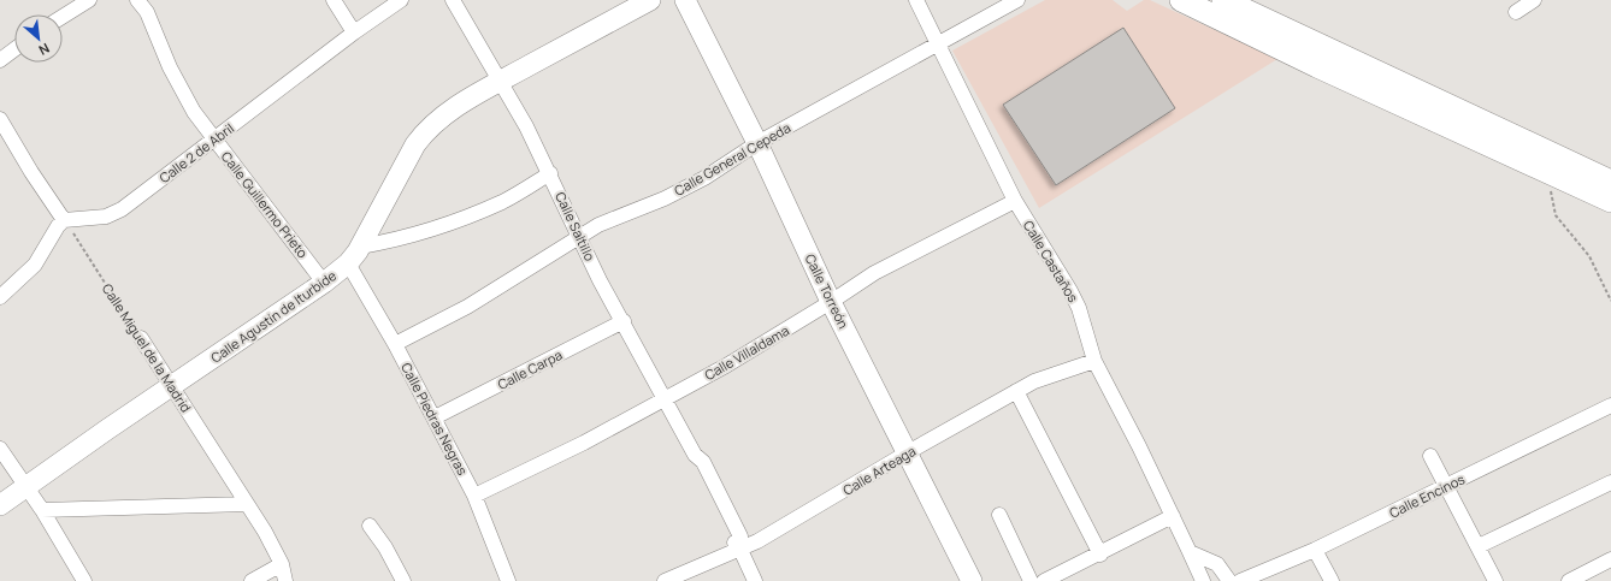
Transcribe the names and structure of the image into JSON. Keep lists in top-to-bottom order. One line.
{"streets":{"main road":["Calle Torreón","Calle Agustín de Iturbide"],"street":["Calle 2 de Abril","Calle General Cepeda","Calle Guillermo Prieto","Calle Saltillo","Calle Castaños","Calle Miguel de la Madrid","Calle Villaldama","Calle Carpa","Calle Piedras Negras","Calle Arteaga","Calle Encinos"]},"crossings":[["Calle 2 de Abril","Calle Guillermo Prieto"],["Calle 2 de Abril","Calle Miguel de la Madrid"],["Calle General Cepeda","Calle Saltillo"],["Calle General Cepeda","Calle Castaños"],["Calle General Cepeda","Calle Torreón"],["Calle General Cepeda","Calle Piedras Negras"],["Calle Guillermo Prieto","Calle Agustín de Iturbide"],["Calle Saltillo","Calle Agustín de Iturbide"],["Calle Saltillo","Calle Villaldama"],["Calle Saltillo","Calle Carpa"],["Calle Saltillo","Calle Arteaga"],["Calle Castaños","Calle Villaldama"],["Calle Castaños","Calle Arteaga"],["Calle Torreón","Calle Villaldama"],["Calle Torreón","Calle Arteaga"],["Calle Agustín de Iturbide","Calle Miguel de la Madrid"],["Calle Agustín de Iturbide","Calle Piedras Negras"],["Calle Villaldama","Calle Piedras Negras"],["Calle Carpa","Calle Piedras Negras"]],"north":"bottom right"}
